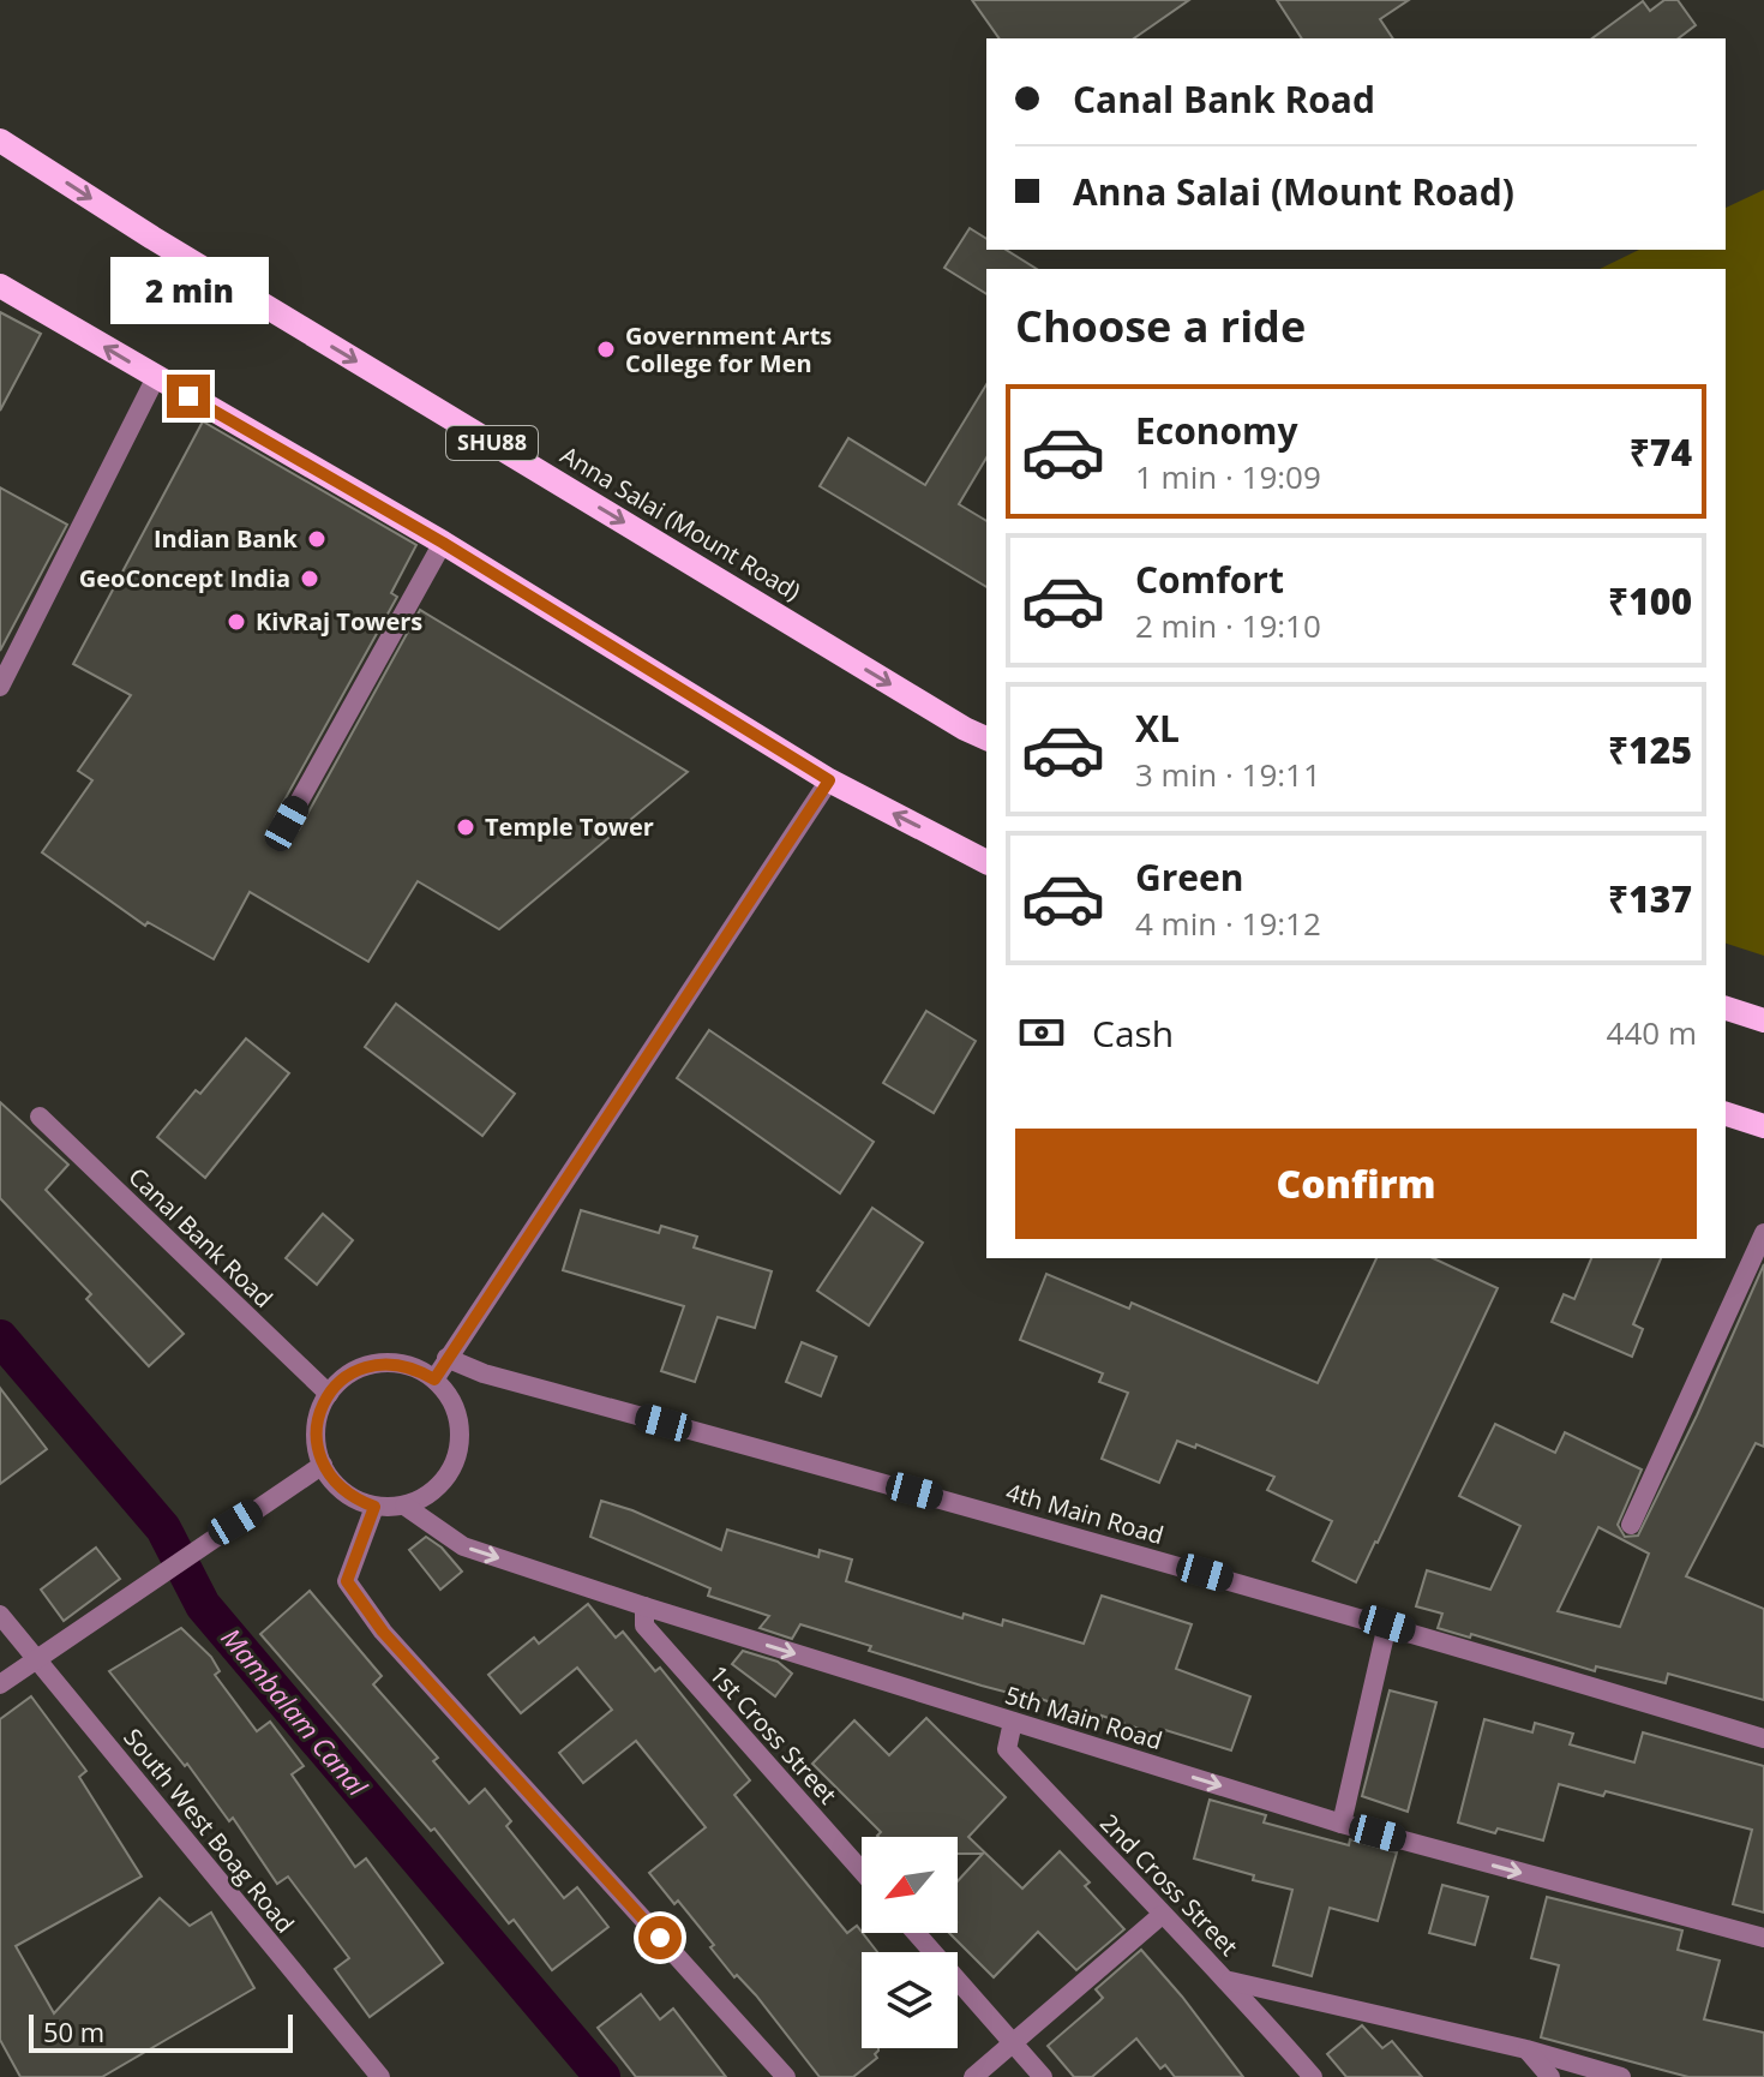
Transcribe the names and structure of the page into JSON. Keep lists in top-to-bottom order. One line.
{"streets":{"main road":["SHU88","Anna Salai (Mount Road)"],"street":["Canal Bank Road","4th Main Road","5th Main Road","1st Cross Street","South West Boag Road","2nd Cross Street"]},"crossings":[["Canal Bank Road","5th Main Road"],["5th Main Road","1st Cross Street"],["5th Main Road","2nd Cross Street"]],"one_way":["5th Main Road"],"water":["Mambalam Canal"],"places":["Government Arts College for Men","Indian Bank","GeoConcept India","KivRaj Towers","Temple Tower"],"scale_bar":"50 m","north":"bottom left","page":{"banner":["Canal Bank Road","Anna Salai (Mount Road)"],"bubble":"2 min","heading":"Choose a ride","list":[{"name":"Economy","note":"1 min · 19:09","value":"₹74"},{"name":"Comfort","note":"2 min · 19:10","value":"₹100"},{"name":"XL","note":"3 min · 19:11","value":"₹125"},{"name":"Green","note":"4 min · 19:12","value":"₹137"}],"pay":["Cash","440 m"],"buttons":"Confirm","scale":"50 m"}}
